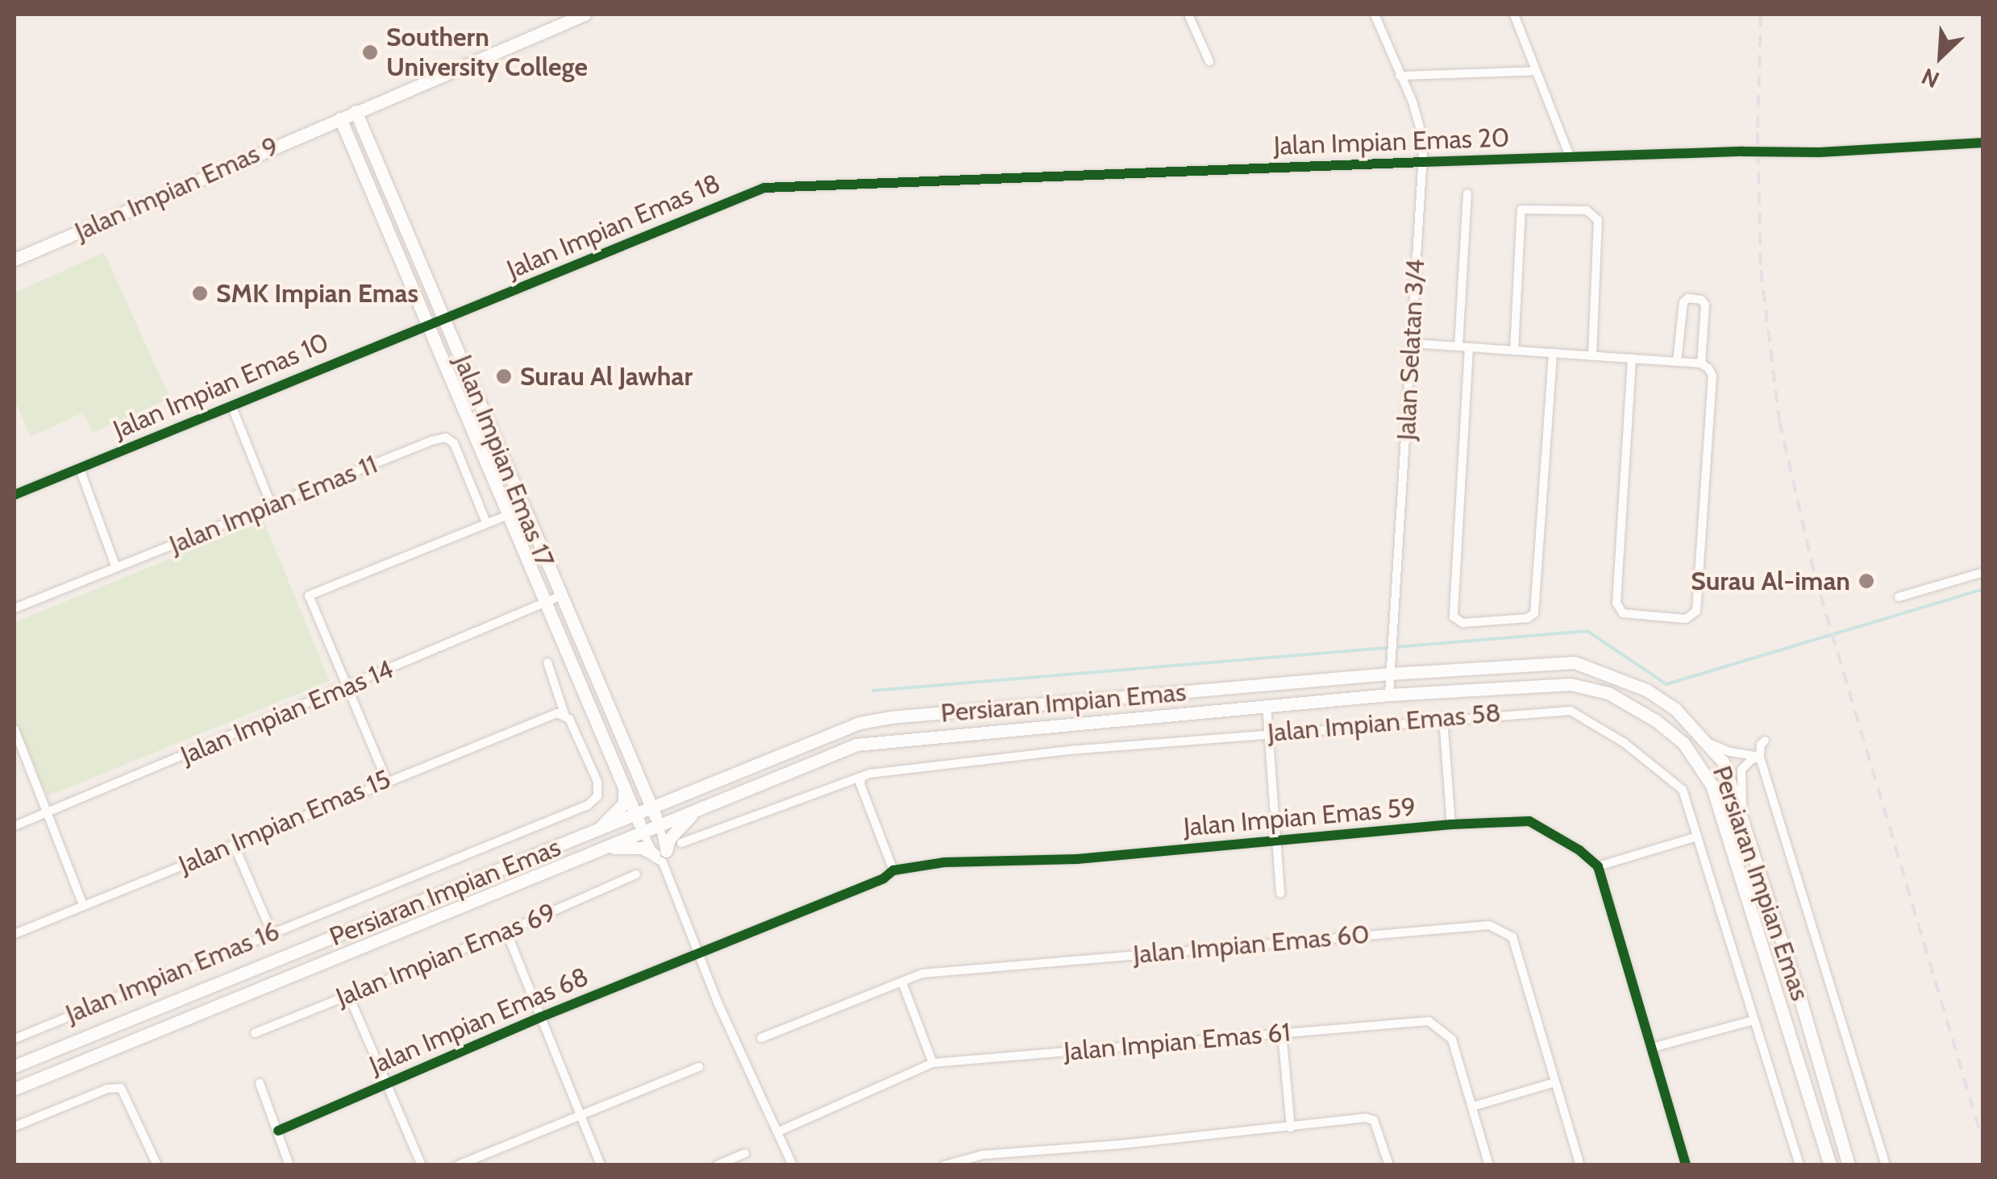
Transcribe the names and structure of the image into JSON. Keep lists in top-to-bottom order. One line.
{"streets":{"main road":["Jalan Impian Emas 9","Jalan Impian Emas 17","Persiaran Impian Emas"],"street":["Jalan Impian Emas 20","Jalan Impian Emas 18","Jalan Selatan 3/4","Jalan Impian Emas 10","Jalan Impian Emas 11","Jalan Impian Emas 14","Jalan Impian Emas 58","Jalan Impian Emas 59","Jalan Impian Emas 15","Jalan Impian Emas 60","Jalan Impian Emas 69","Jalan Impian Emas 16","Jalan Impian Emas 68","Jalan Impian Emas 61"]},"crossings":[["Jalan Impian Emas 20","Jalan Impian Emas 18"],["Jalan Impian Emas 20","Jalan Selatan 3/4"],["Jalan Impian Emas 9","Jalan Impian Emas 17"],["Jalan Impian Emas 18","Jalan Impian Emas 10"],["Jalan Impian Emas 18","Jalan Impian Emas 17"],["Jalan Selatan 3/4","Persiaran Impian Emas"],["Jalan Impian Emas 10","Jalan Impian Emas 17"],["Jalan Impian Emas 17","Persiaran Impian Emas"],["Jalan Impian Emas 17","Jalan Impian Emas 14"],["Jalan Impian Emas 59","Jalan Impian Emas 68"],["Jalan Impian Emas 15","Jalan Impian Emas 16"]],"places":["Southern University College","SMK Impian Emas","Surau Al Jawhar","Surau Al-iman"],"north":"bottom left"}
